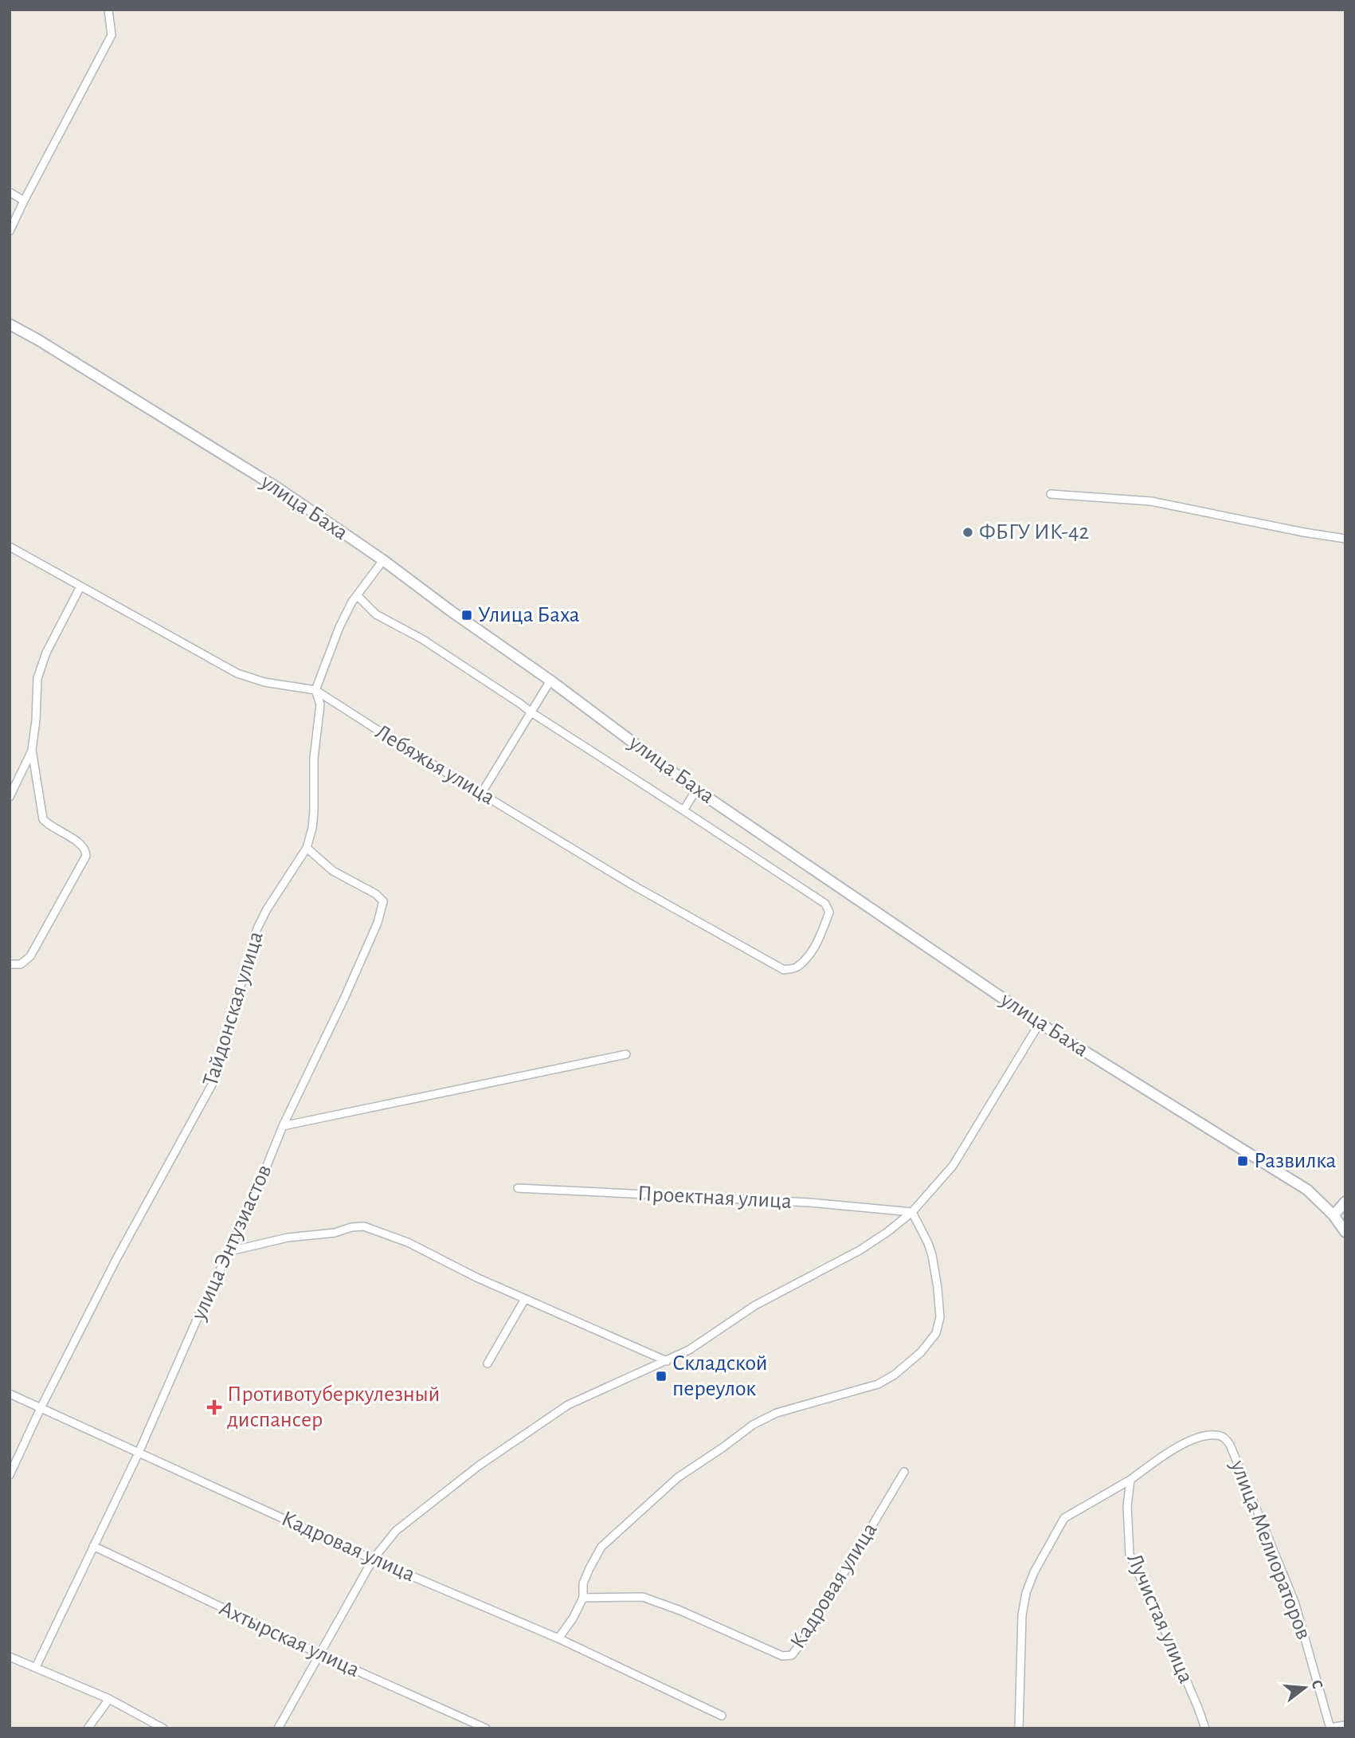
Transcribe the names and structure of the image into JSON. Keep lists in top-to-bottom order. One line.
{"streets":{"street":["улица Баха","Лебяжья улица","Тайдонская улица","Проектная улица","улица Энтузиастов","Кадровая улица","улица Мелиораторов","Лучистая улица","Ахтырская улица"]},"crossings":[["улица Баха","Тайдонская улица"],["Лебяжья улица","Тайдонская улица"],["Тайдонская улица","улица Энтузиастов"],["Тайдонская улица","Кадровая улица"],["улица Энтузиастов","Кадровая улица"],["улица Энтузиастов","Ахтырская улица"],["улица Мелиораторов","Лучистая улица"]],"places":{"other":["ФБГУ ИК-42"],"transit":["Улица Баха","Развилка","Складской переулок"],"health":["Противотуберкулезный диспансер"]},"north":"right"}
